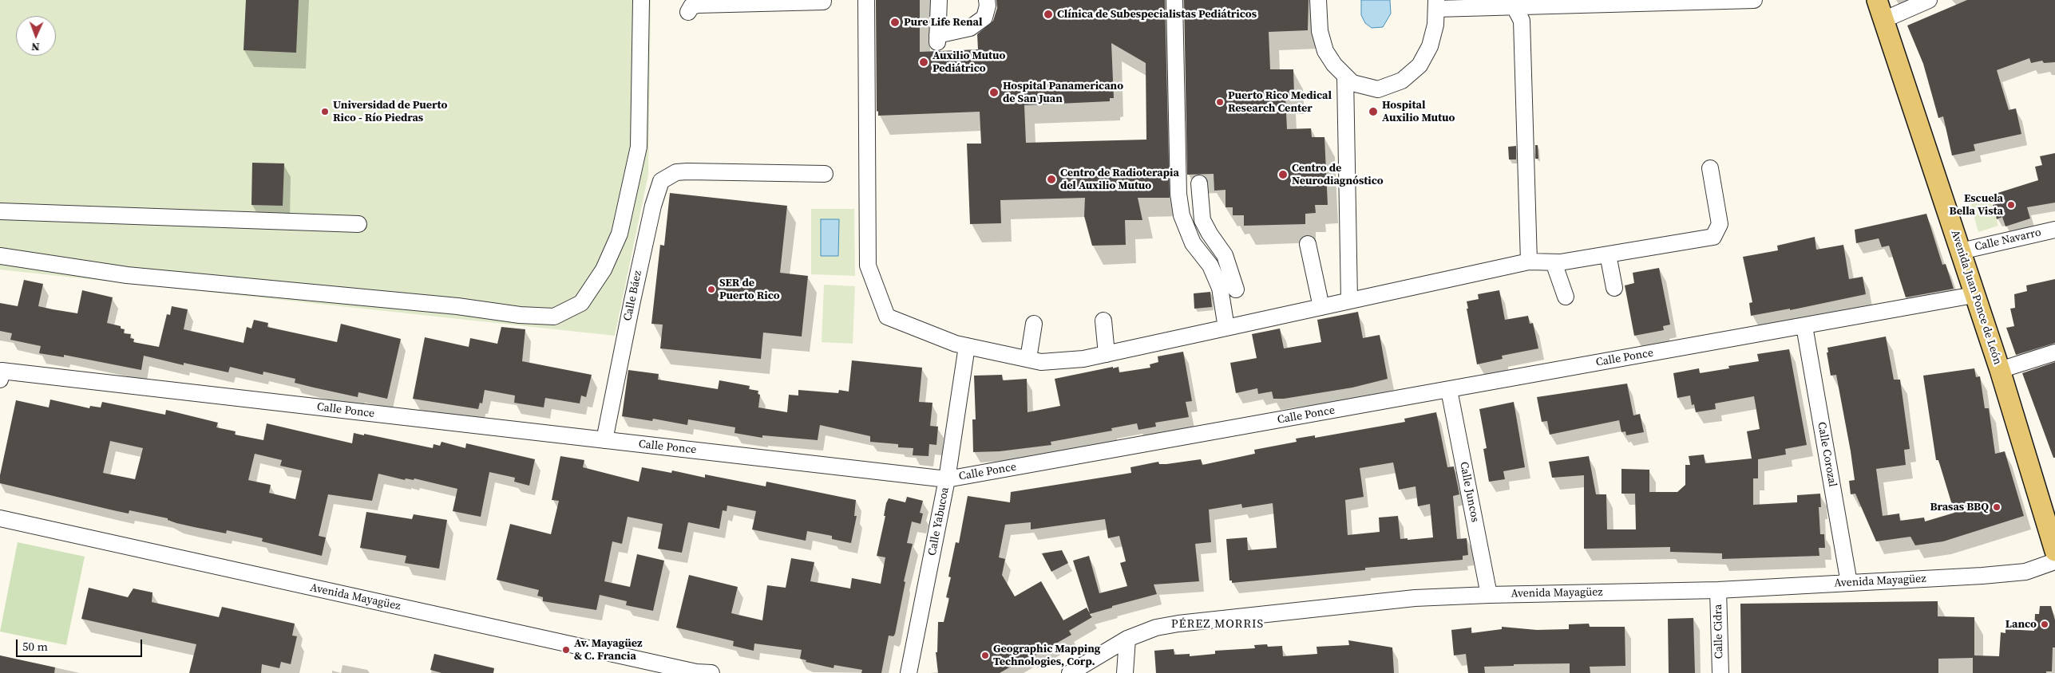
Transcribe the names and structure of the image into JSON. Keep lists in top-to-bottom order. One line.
{"streets":{"main road":["Avenida Juan Ponce de León"],"street":["Calle Navarro","Calle Báez","Calle Ponce","Calle Corozal","Calle Juncos","Calle Yabucoa","Avenida Mayagüez","Calle Cidra"]},"crossings":[["Calle Navarro","Avenida Juan Ponce de León"],["Calle Báez","Calle Ponce"],["Avenida Juan Ponce de León","Calle Ponce"],["Calle Ponce","Calle Corozal"],["Calle Ponce","Calle Juncos"],["Calle Ponce","Calle Yabucoa"],["Calle Corozal","Avenida Mayagüez"],["Calle Juncos","Avenida Mayagüez"],["Avenida Mayagüez","Calle Cidra"]],"districts":["PÉREZ MORRIS"],"places":["Clínica de Subespecialistas Pediátricos","Pure Life Renal","Auxilio Mutuo Pediátrico","Hospital Panamericano de San Juan","Puerto Rico Medical Research Center","Universidad de Puerto Rico - Río Piedras","Hospital Auxilio Mutuo","Centro de Neurodiagnóstico","Centro de Radioterapia del Auxilio Mutuo","Escuela Bella Vista","SER de Puerto Rico","Brasas BBQ","Lanco","Av. Mayagüez & C. Francia","Geographic Mapping Technologies, Corp."],"scale_bar":"50 m","north":"bottom"}
